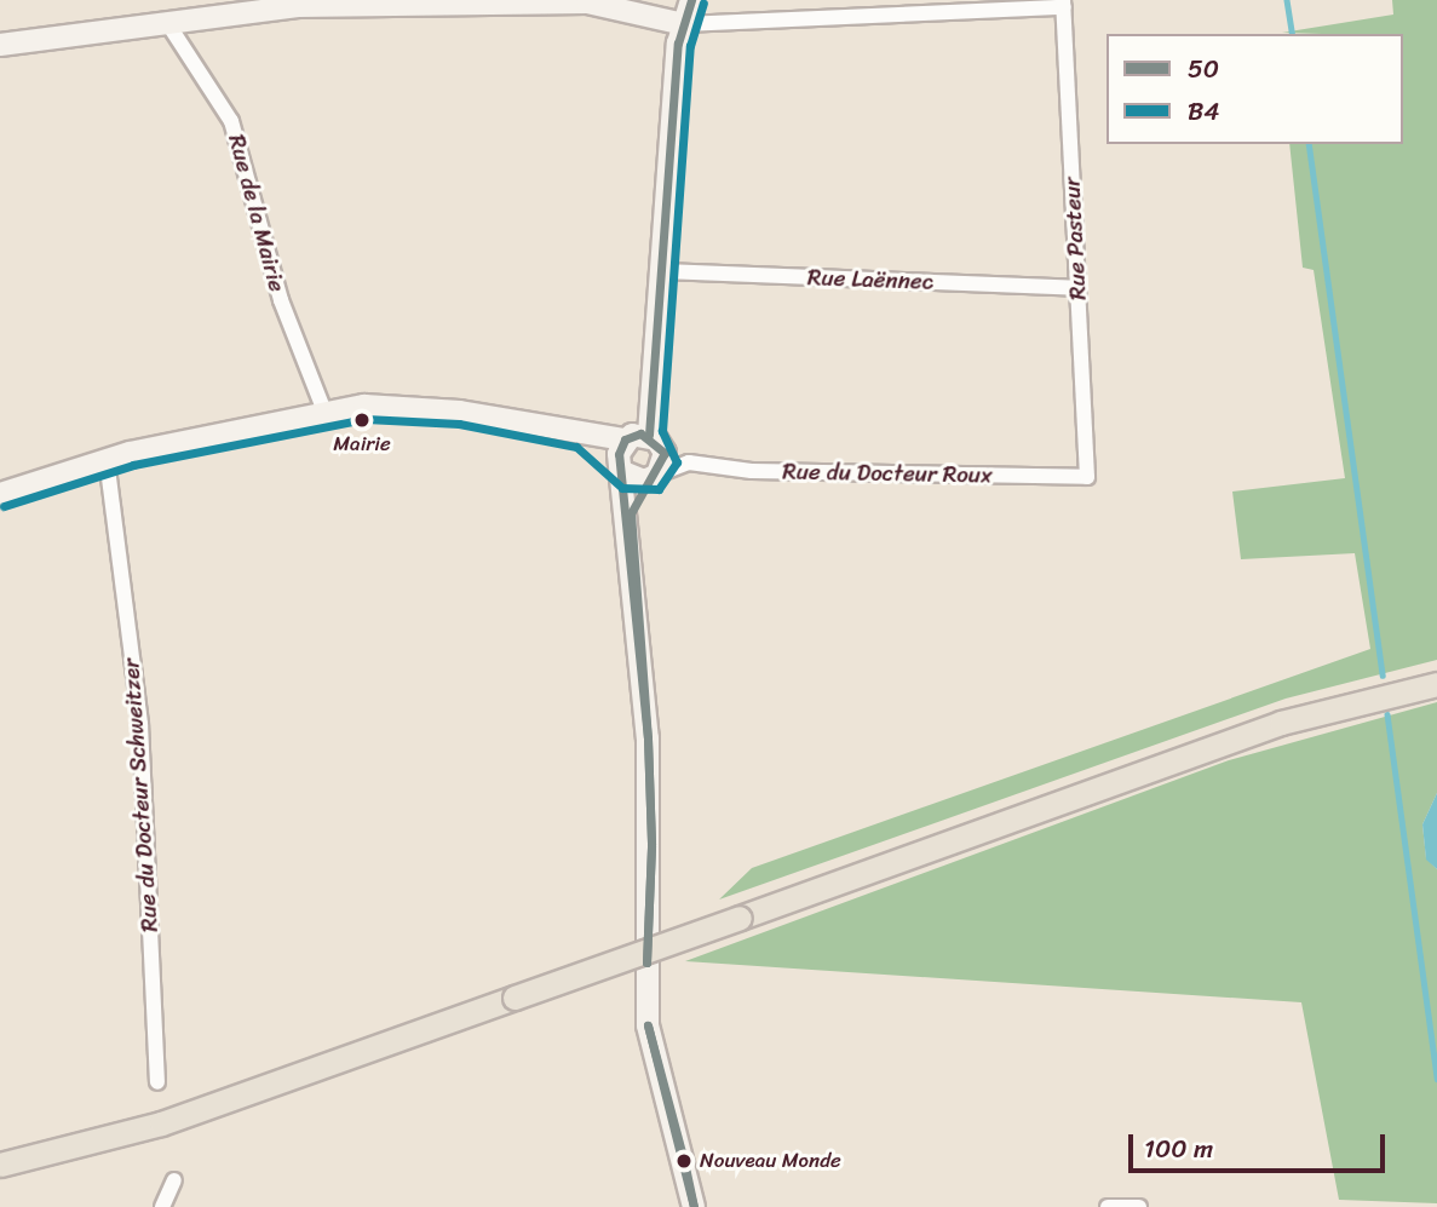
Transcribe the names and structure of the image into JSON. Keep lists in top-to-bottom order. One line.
{"streets":{"street":["Rue de la Mairie","Rue Pasteur","Rue Laënnec","Rue du Docteur Roux","Rue du Docteur Schweitzer"]},"crossings":[["Rue Pasteur","Rue Laënnec"],["Rue Pasteur","Rue du Docteur Roux"]],"places":["Mairie","Nouveau Monde"],"lines":["transit line 50","transit line B4"],"legend":["50","B4"],"scale_bar":"100 m"}
